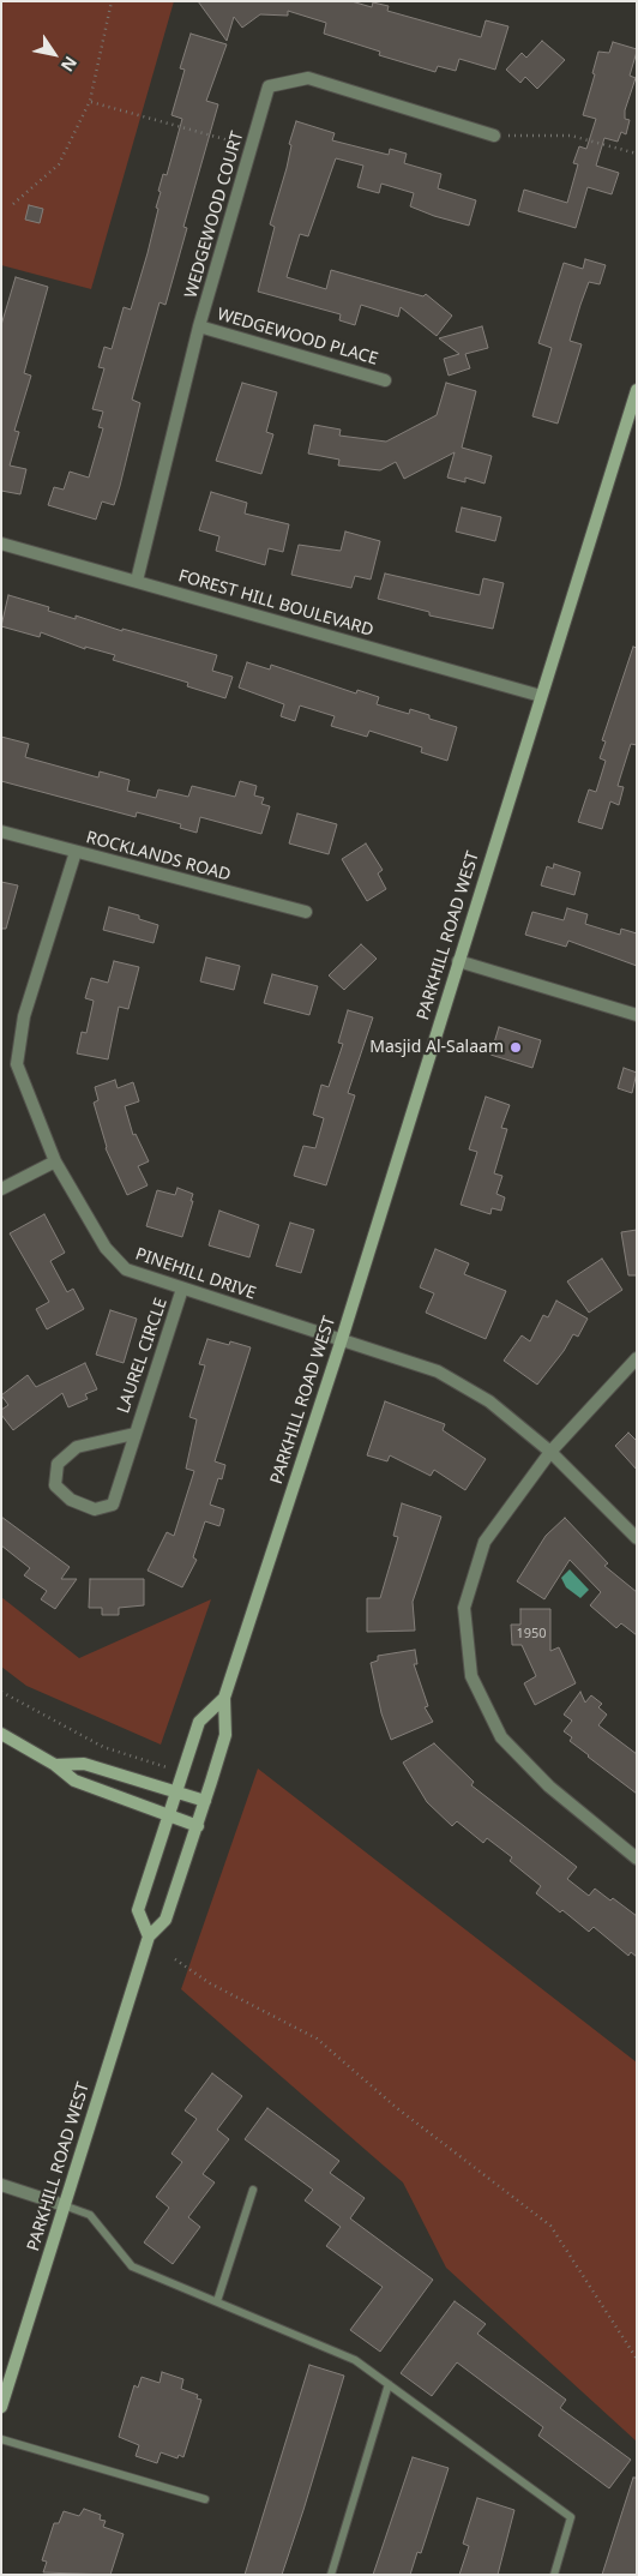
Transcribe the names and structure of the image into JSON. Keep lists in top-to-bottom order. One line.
{"streets":{"main road":["PARKHILL ROAD WEST"],"street":["WEDGEWOOD COURT","WEDGEWOOD PLACE","FOREST HILL BOULEVARD","ROCKLANDS ROAD","PINEHILL DRIVE","LAUREL CIRCLE"]},"crossings":[["WEDGEWOOD COURT","WEDGEWOOD PLACE"],["WEDGEWOOD COURT","FOREST HILL BOULEVARD"],["FOREST HILL BOULEVARD","PARKHILL ROAD WEST"],["ROCKLANDS ROAD","PINEHILL DRIVE"],["PARKHILL ROAD WEST","PINEHILL DRIVE"],["PINEHILL DRIVE","LAUREL CIRCLE"]],"places":["Masjid Al-Salaam"],"house_numbers":["1950"],"north":"bottom right"}
